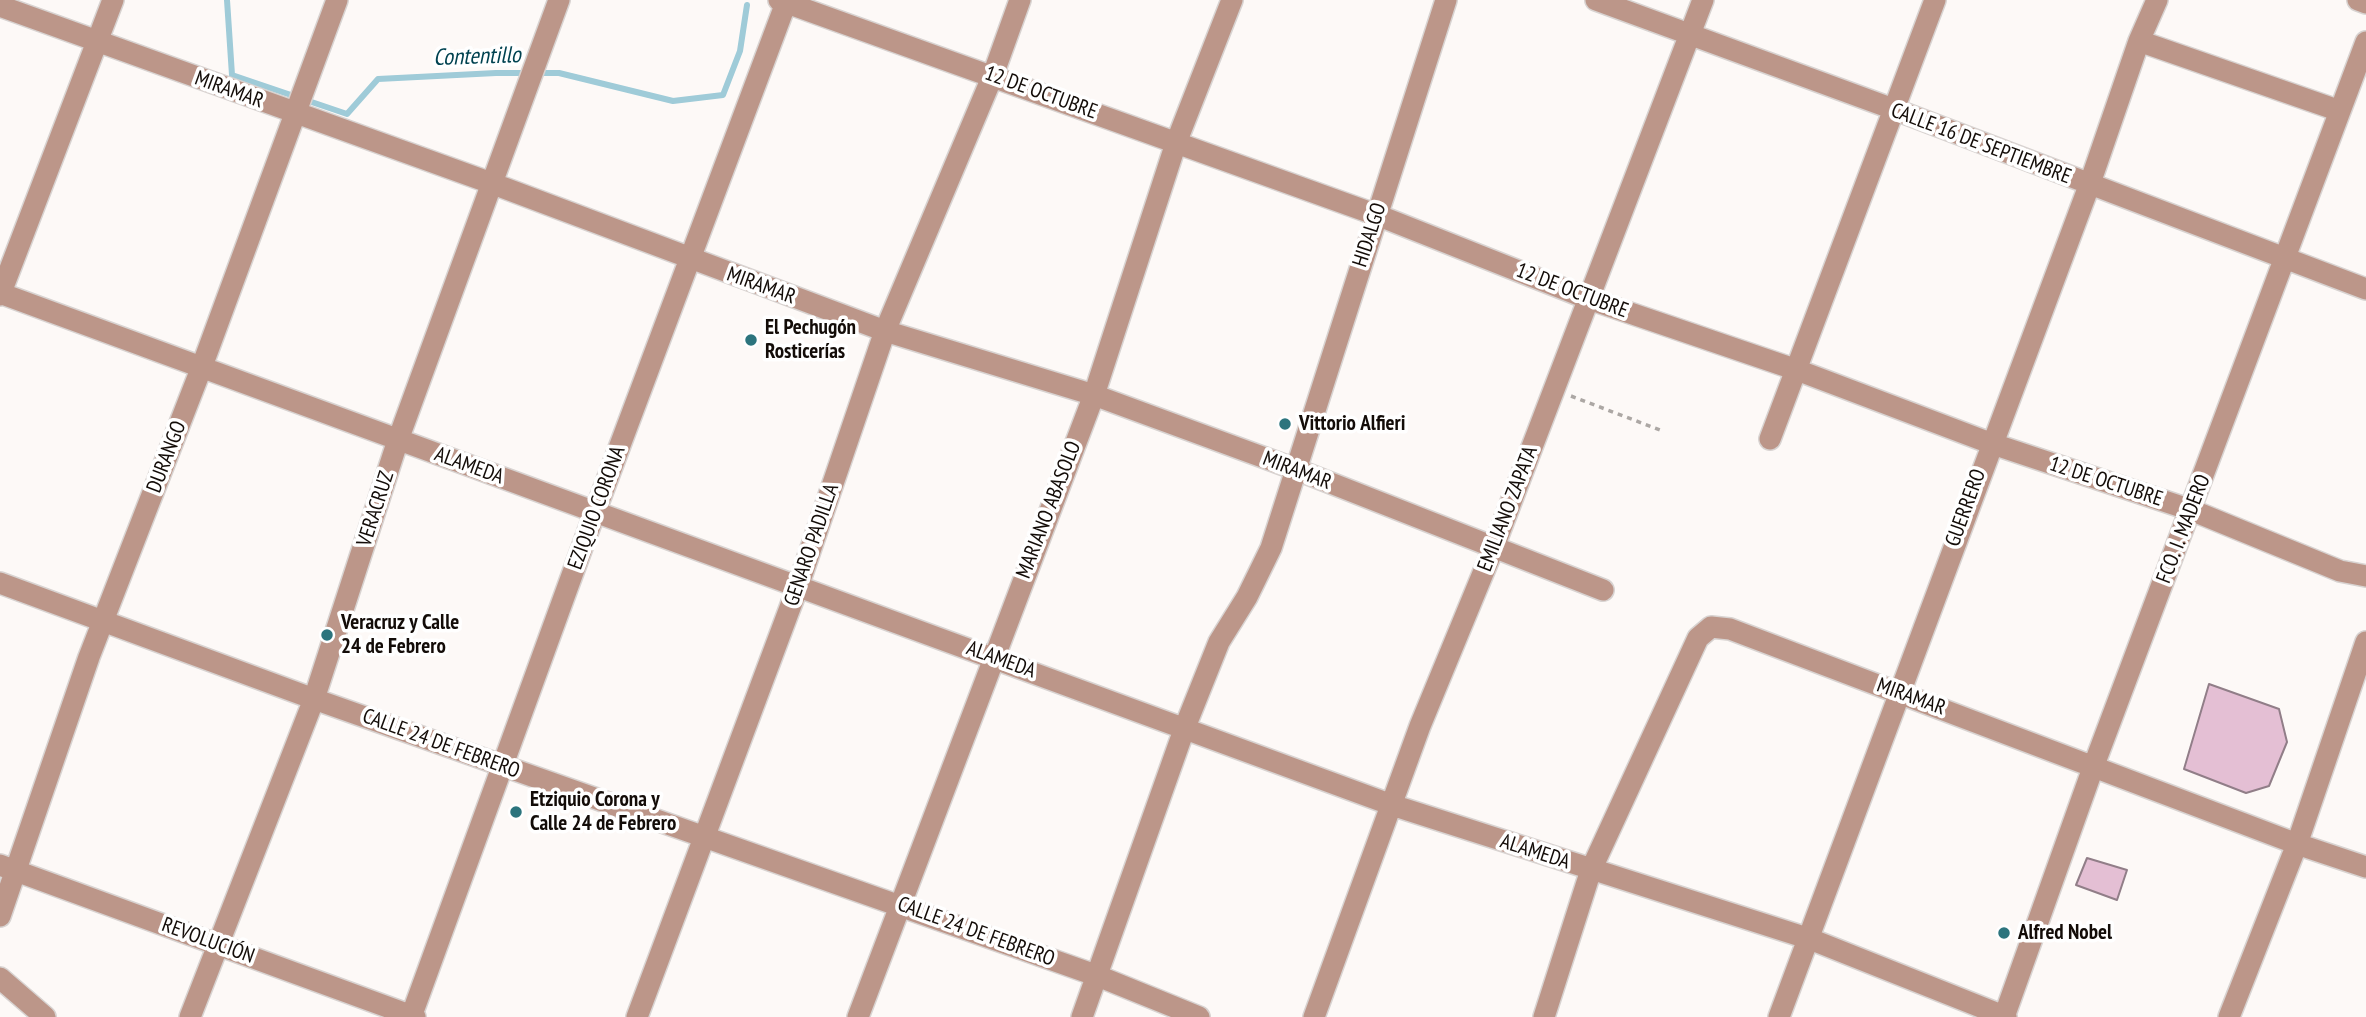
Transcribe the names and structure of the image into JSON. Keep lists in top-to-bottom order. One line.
{"streets":{"street":["MIRAMAR","12 DE OCTUBRE","CALLE 16 DE SEPTIEMBRE","HIDALGO","DURANGO","ALAMEDA","EZIQUIO CORONA","GUERRERO","VERACRUZ","EMILIANO ZAPATA","MARIANO ABASOLO","FCO. I. MADERO","GENARO PADILLA","CALLE 24 DE FEBRERO","REVOLUCIÓN"]},"crossings":[["MIRAMAR","HIDALGO"],["MIRAMAR","DURANGO"],["MIRAMAR","ALAMEDA"],["MIRAMAR","EZIQUIO CORONA"],["MIRAMAR","GUERRERO"],["MIRAMAR","VERACRUZ"],["MIRAMAR","EMILIANO ZAPATA"],["MIRAMAR","MARIANO ABASOLO"],["MIRAMAR","FCO. I. MADERO"],["MIRAMAR","GENARO PADILLA"],["12 DE OCTUBRE","HIDALGO"],["12 DE OCTUBRE","EZIQUIO CORONA"],["12 DE OCTUBRE","GUERRERO"],["12 DE OCTUBRE","EMILIANO ZAPATA"],["12 DE OCTUBRE","MARIANO ABASOLO"],["12 DE OCTUBRE","FCO. I. MADERO"],["12 DE OCTUBRE","GENARO PADILLA"],["CALLE 16 DE SEPTIEMBRE","GUERRERO"],["CALLE 16 DE SEPTIEMBRE","EMILIANO ZAPATA"],["CALLE 16 DE SEPTIEMBRE","FCO. I. MADERO"],["HIDALGO","ALAMEDA"],["HIDALGO","CALLE 24 DE FEBRERO"],["DURANGO","ALAMEDA"],["DURANGO","CALLE 24 DE FEBRERO"],["DURANGO","REVOLUCIÓN"],["ALAMEDA","EZIQUIO CORONA"],["ALAMEDA","GUERRERO"],["ALAMEDA","VERACRUZ"],["ALAMEDA","EMILIANO ZAPATA"],["ALAMEDA","MARIANO ABASOLO"],["ALAMEDA","FCO. I. MADERO"],["ALAMEDA","GENARO PADILLA"],["EZIQUIO CORONA","CALLE 24 DE FEBRERO"],["EZIQUIO CORONA","REVOLUCIÓN"],["VERACRUZ","CALLE 24 DE FEBRERO"],["VERACRUZ","REVOLUCIÓN"],["MARIANO ABASOLO","CALLE 24 DE FEBRERO"],["GENARO PADILLA","CALLE 24 DE FEBRERO"]],"water":["Contentillo"],"places":["El Pechugón Rosticerías","Vittorio Alfieri","Veracruz y Calle 24 de Febrero","Etziquio Corona y Calle 24 de Febrero","Alfred Nobel"]}
